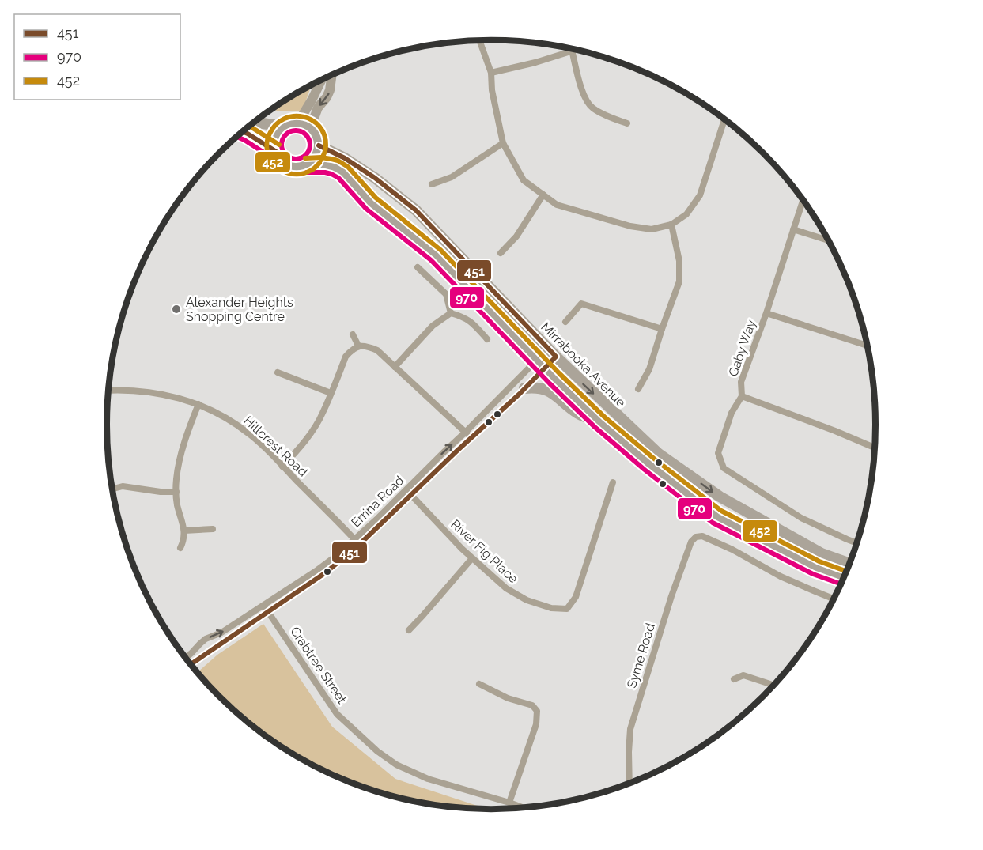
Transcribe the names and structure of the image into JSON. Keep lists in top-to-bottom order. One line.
{"streets":{"main road":["Mirrabooka Avenue"],"street":["Gaby Way","Hillcrest Road","Errina Road","River Fig Place","Syme Road","Crabtree Street"]},"crossings":[["Mirrabooka Avenue","Errina Road"],["Hillcrest Road","Errina Road"],["Errina Road","River Fig Place"],["Errina Road","Crabtree Street"]],"places":["Alexander Heights Shopping Centre"],"lines":["transit line 452","transit line 970","transit line 451"],"legend":["451","970","452"]}
